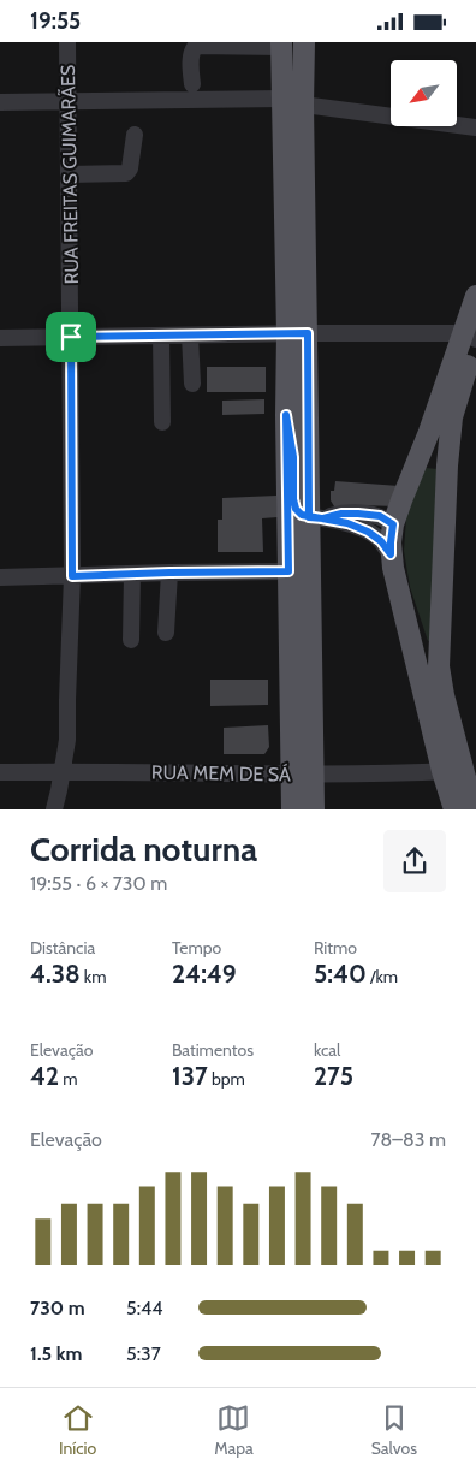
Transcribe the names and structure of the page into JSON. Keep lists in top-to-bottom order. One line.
{"streets":{"street":["RUA FREITAS GUIMARÃES","RUA MEM DE SÁ"]},"crossings":[["RUA FREITAS GUIMARÃES","RUA MEM DE SÁ"]],"north":"bottom left","page":{"status":"19:55","heading":["Corrida noturna","19:55 · 6 × 730 m"],"stats":[["Distância","4.38 km"],["Tempo","24:49"],["Ritmo","5:40 /km"],["Elevação","42 m"],["Batimentos","137 bpm"],["kcal","275"]],"chart":["Elevação","78–83 m"],"list":[{"name":"730 m","note":"5:44"},{"name":"1.5 km","note":"5:37"}],"tabs":["Início","Mapa","Salvos"]}}
